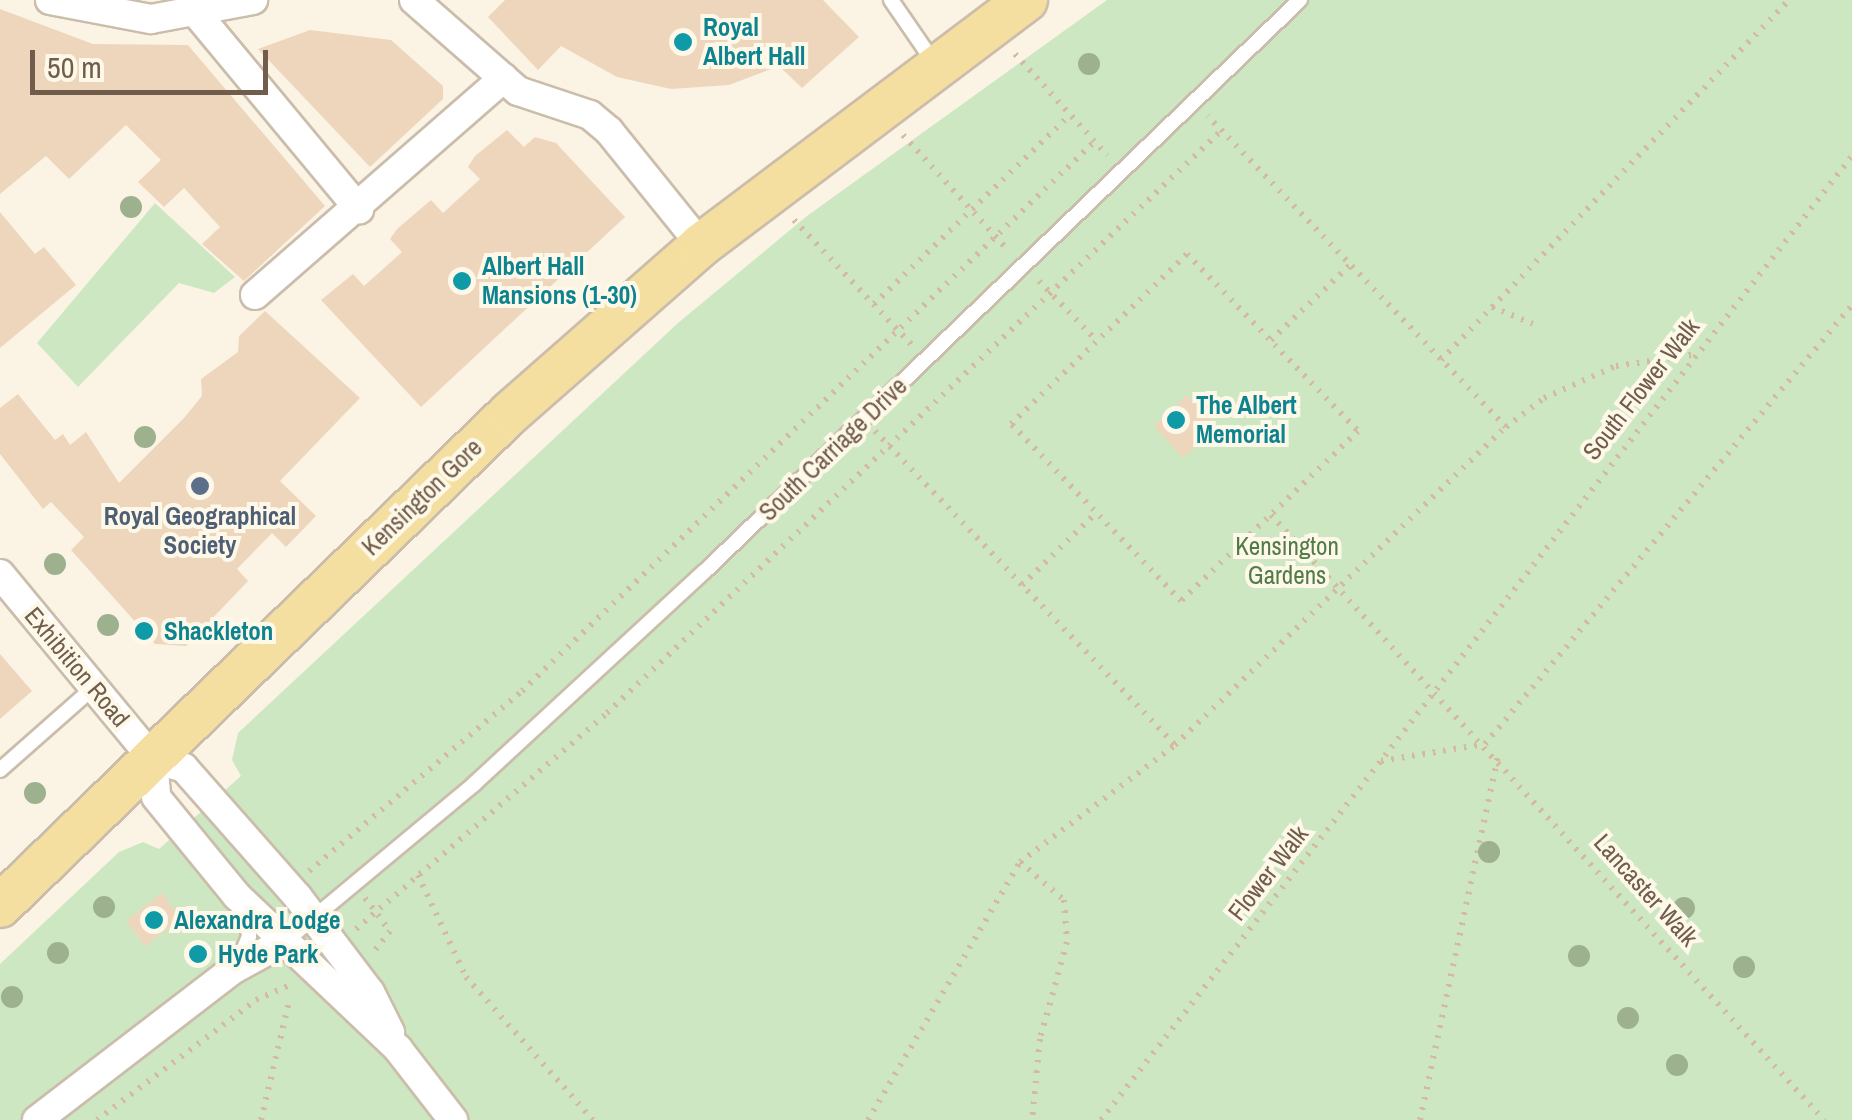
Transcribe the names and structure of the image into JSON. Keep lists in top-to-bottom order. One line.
{"streets":{"main road":["Kensington Gore"],"street":["Exhibition Road"],"lane":["South Carriage Drive"],"path":["South Flower Walk","Flower Walk","Lancaster Walk"]},"crossings":[["South Flower Walk","Flower Walk"],["Kensington Gore","Exhibition Road"],["Flower Walk","Lancaster Walk"]],"parks":["Kensington Gardens"],"places":["Royal Albert Hall","Albert Hall Mansions (1-30)","The Albert Memorial","Royal Geographical Society","Shackleton","Alexandra Lodge","Hyde Park"],"scale_bar":"50 m"}
